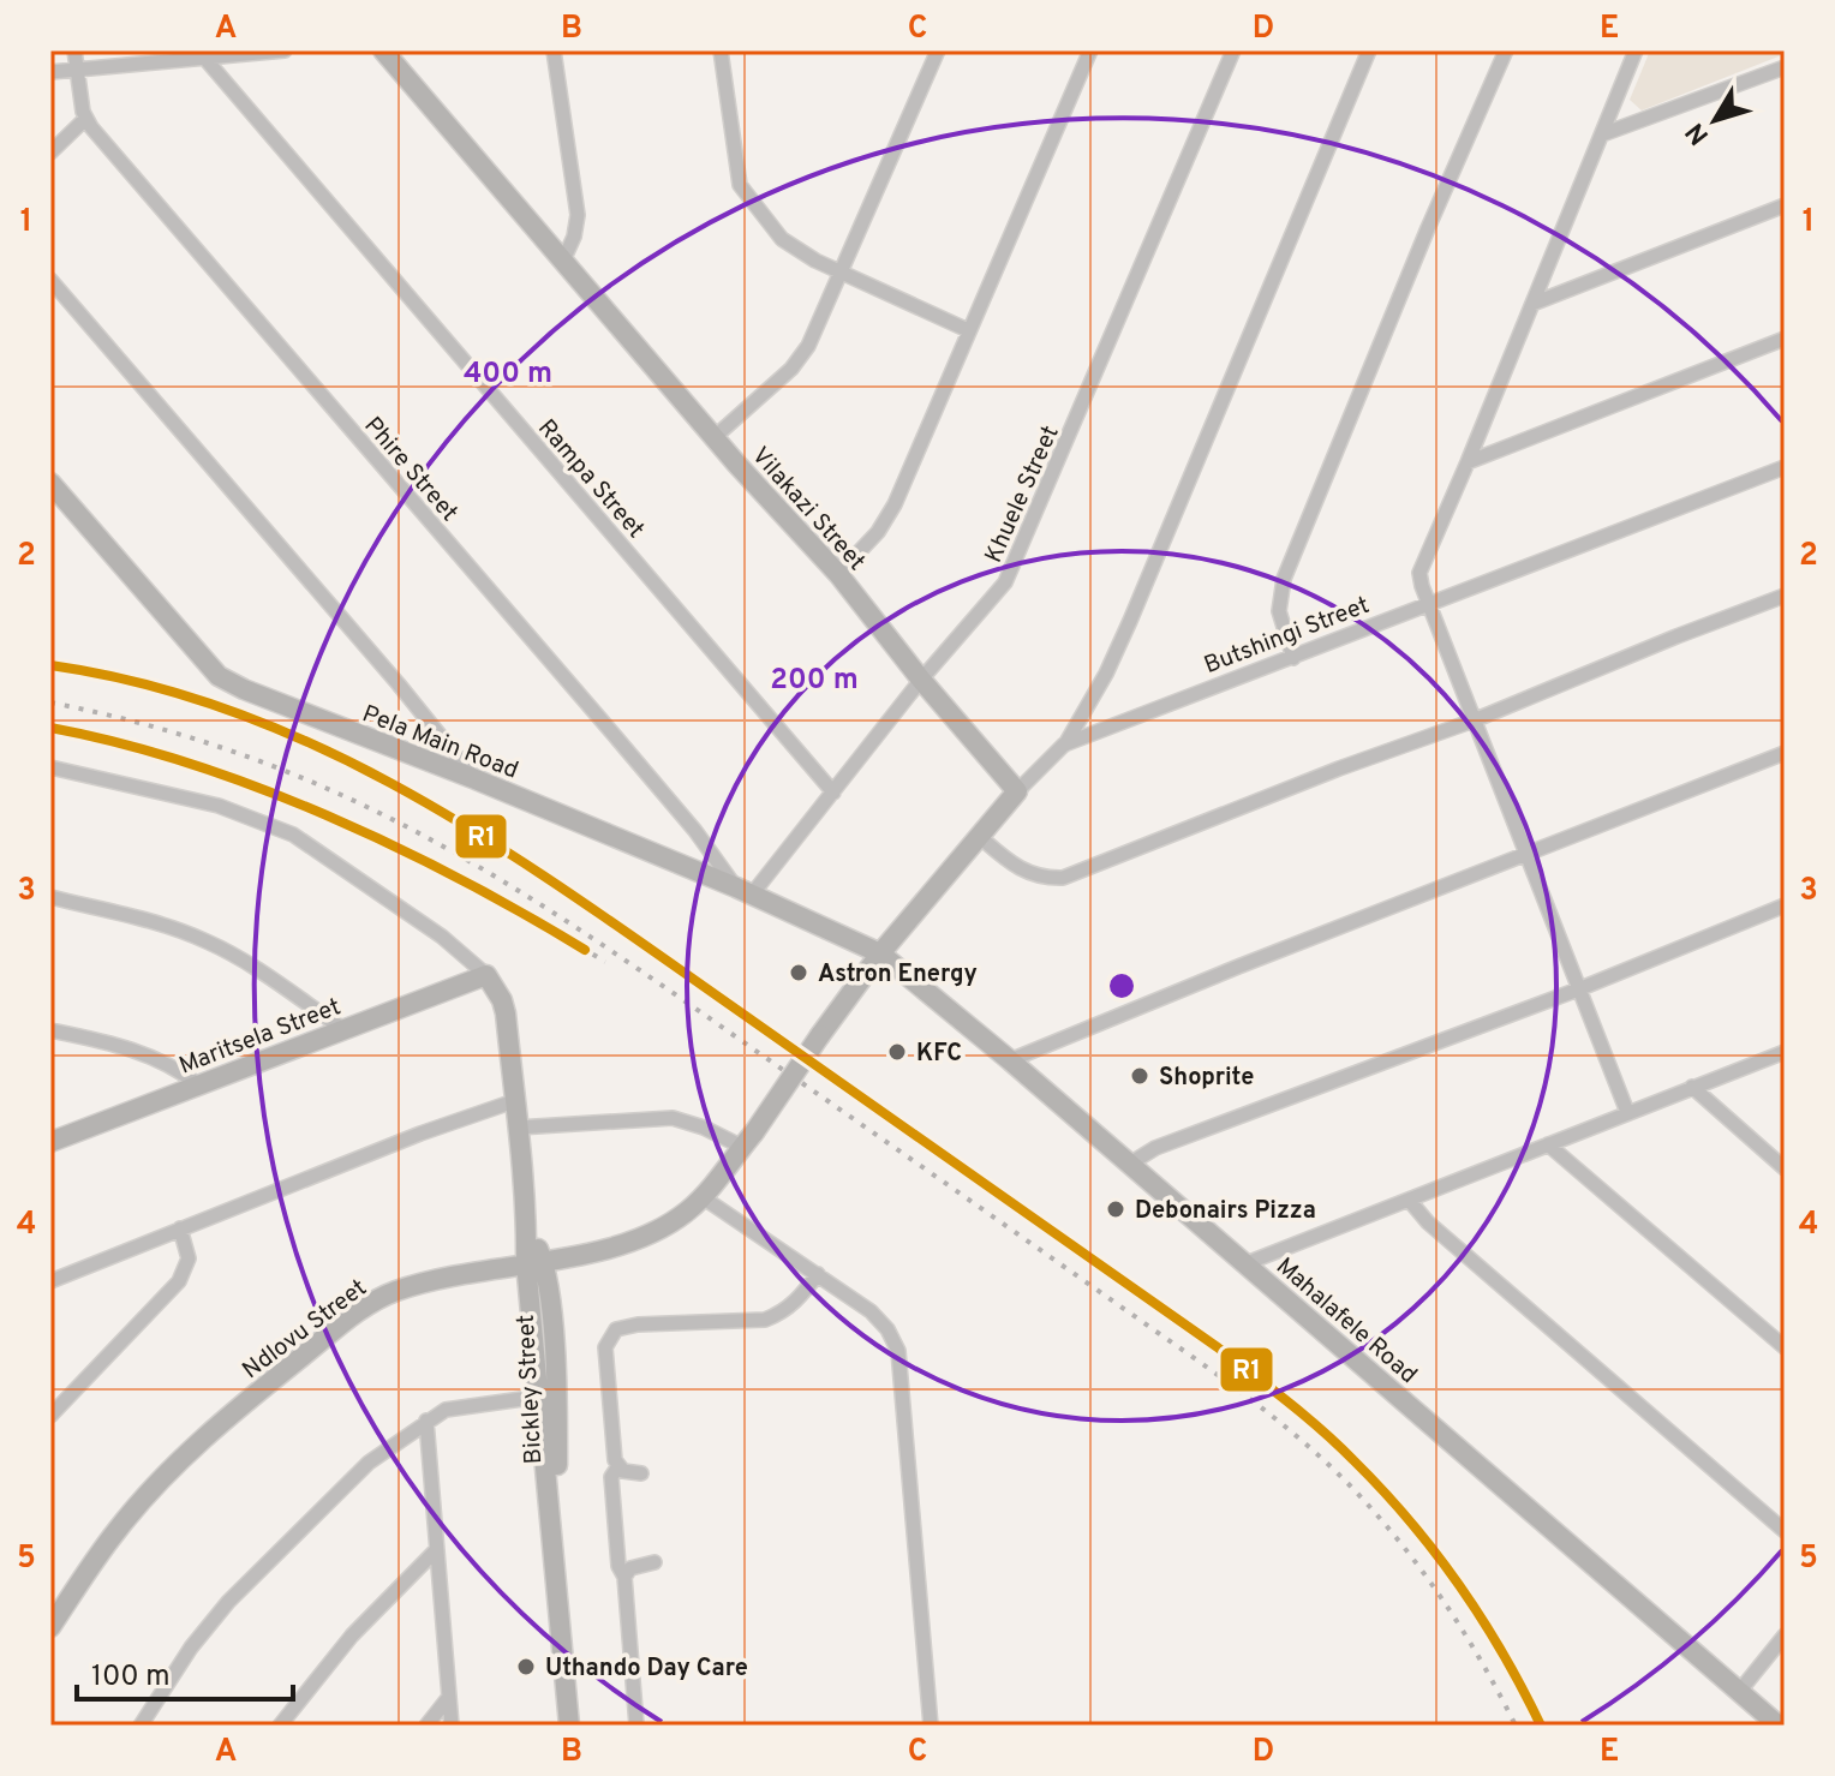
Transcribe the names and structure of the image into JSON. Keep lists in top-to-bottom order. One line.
{"streets":{"street":["Phire Street","Rampa Street","Khuele Street","Vilakazi Street","Butshingi Street","Pela Main Road","Maritsela Street","Mahalafele Road","Ndlovu Street","Bickley Street"]},"crossings":[["Phire Street","Khuele Street"],["Phire Street","Pela Main Road"],["Rampa Street","Khuele Street"],["Khuele Street","Vilakazi Street"],["Khuele Street","Pela Main Road"],["Vilakazi Street","Butshingi Street"],["Butshingi Street","Pela Main Road"],["Butshingi Street","Mahalafele Road"],["Butshingi Street","Ndlovu Street"],["Pela Main Road","Mahalafele Road"],["Maritsela Street","Bickley Street"],["Ndlovu Street","Bickley Street"]],"places":["Astron Energy","KFC","Shoprite","Debonairs Pizza","Uthando Day Care"],"lines":["transit line R1"],"scale_bar":"100 m","north":"bottom left","grid":{"columns":["A","B","C","D","E"],"rows":["1","2","3","4","5"]},"rings":["400 m","200 m"]}
